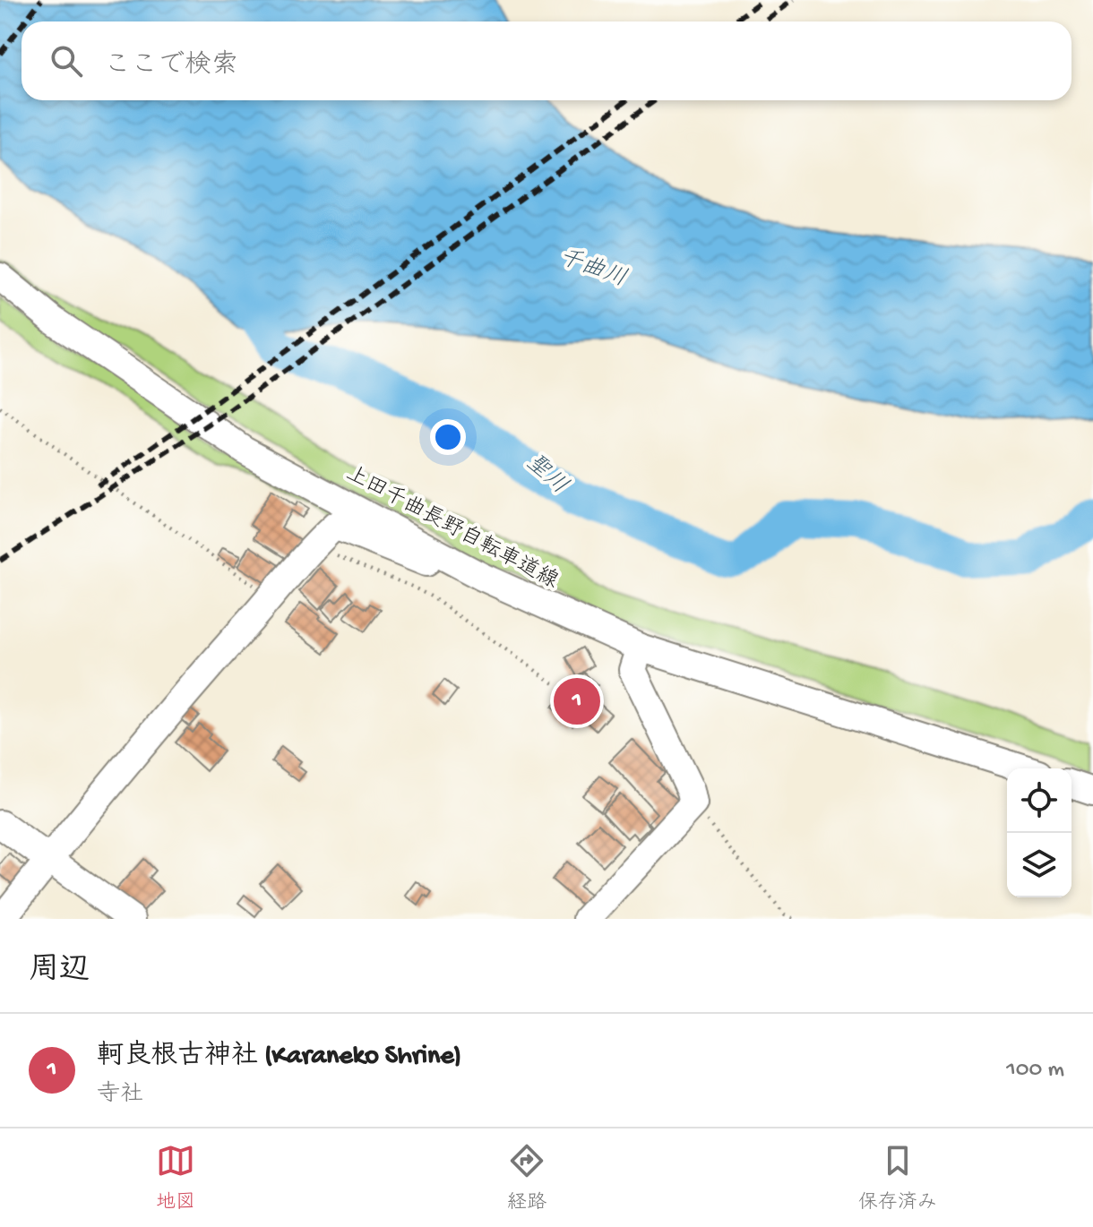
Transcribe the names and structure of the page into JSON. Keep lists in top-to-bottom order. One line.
{"water":["千曲川","聖川"],"page":{"search":"ここで検索","pins":"1","heading":"周辺","list":[{"mark":"1","name":"軻良根古神社 (Karaneko Shrine)","note":"寺社","value":"100 m"}],"nav":["地図","経路","保存済み"]}}
